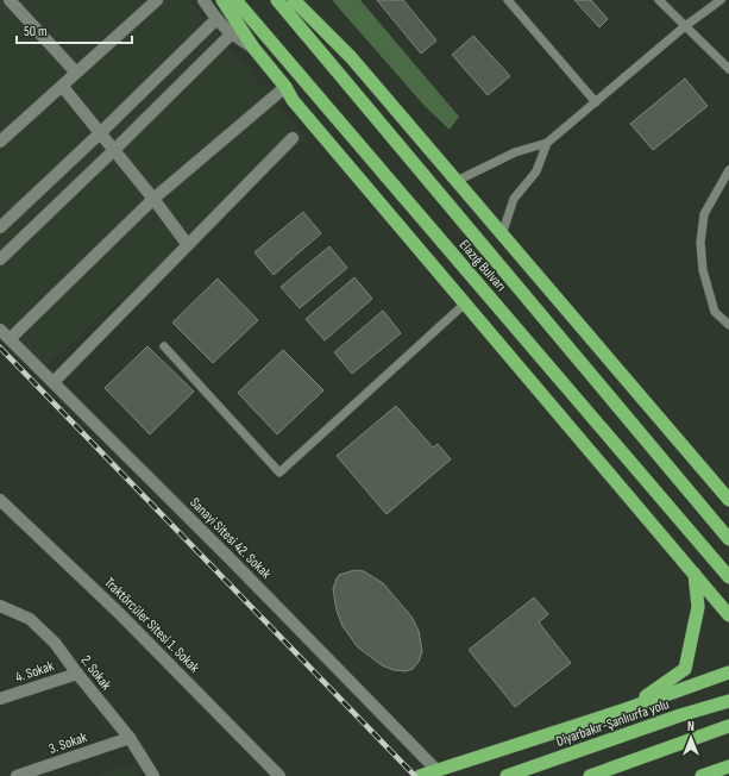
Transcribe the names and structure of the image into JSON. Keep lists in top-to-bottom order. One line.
{"streets":{"highway":["Elazığ Bulvarı","Diyarbakır-Şanlıurfa yolu"],"street":["Sanayi Sitesi 42. Sokak","Traktörcüler Sitesi 1. Sokak","4. Sokak","2. Sokak","3. Sokak"]},"crossings":[["4. Sokak","2. Sokak"],["2. Sokak","3. Sokak"]],"scale_bar":"50 m","north":"top"}
